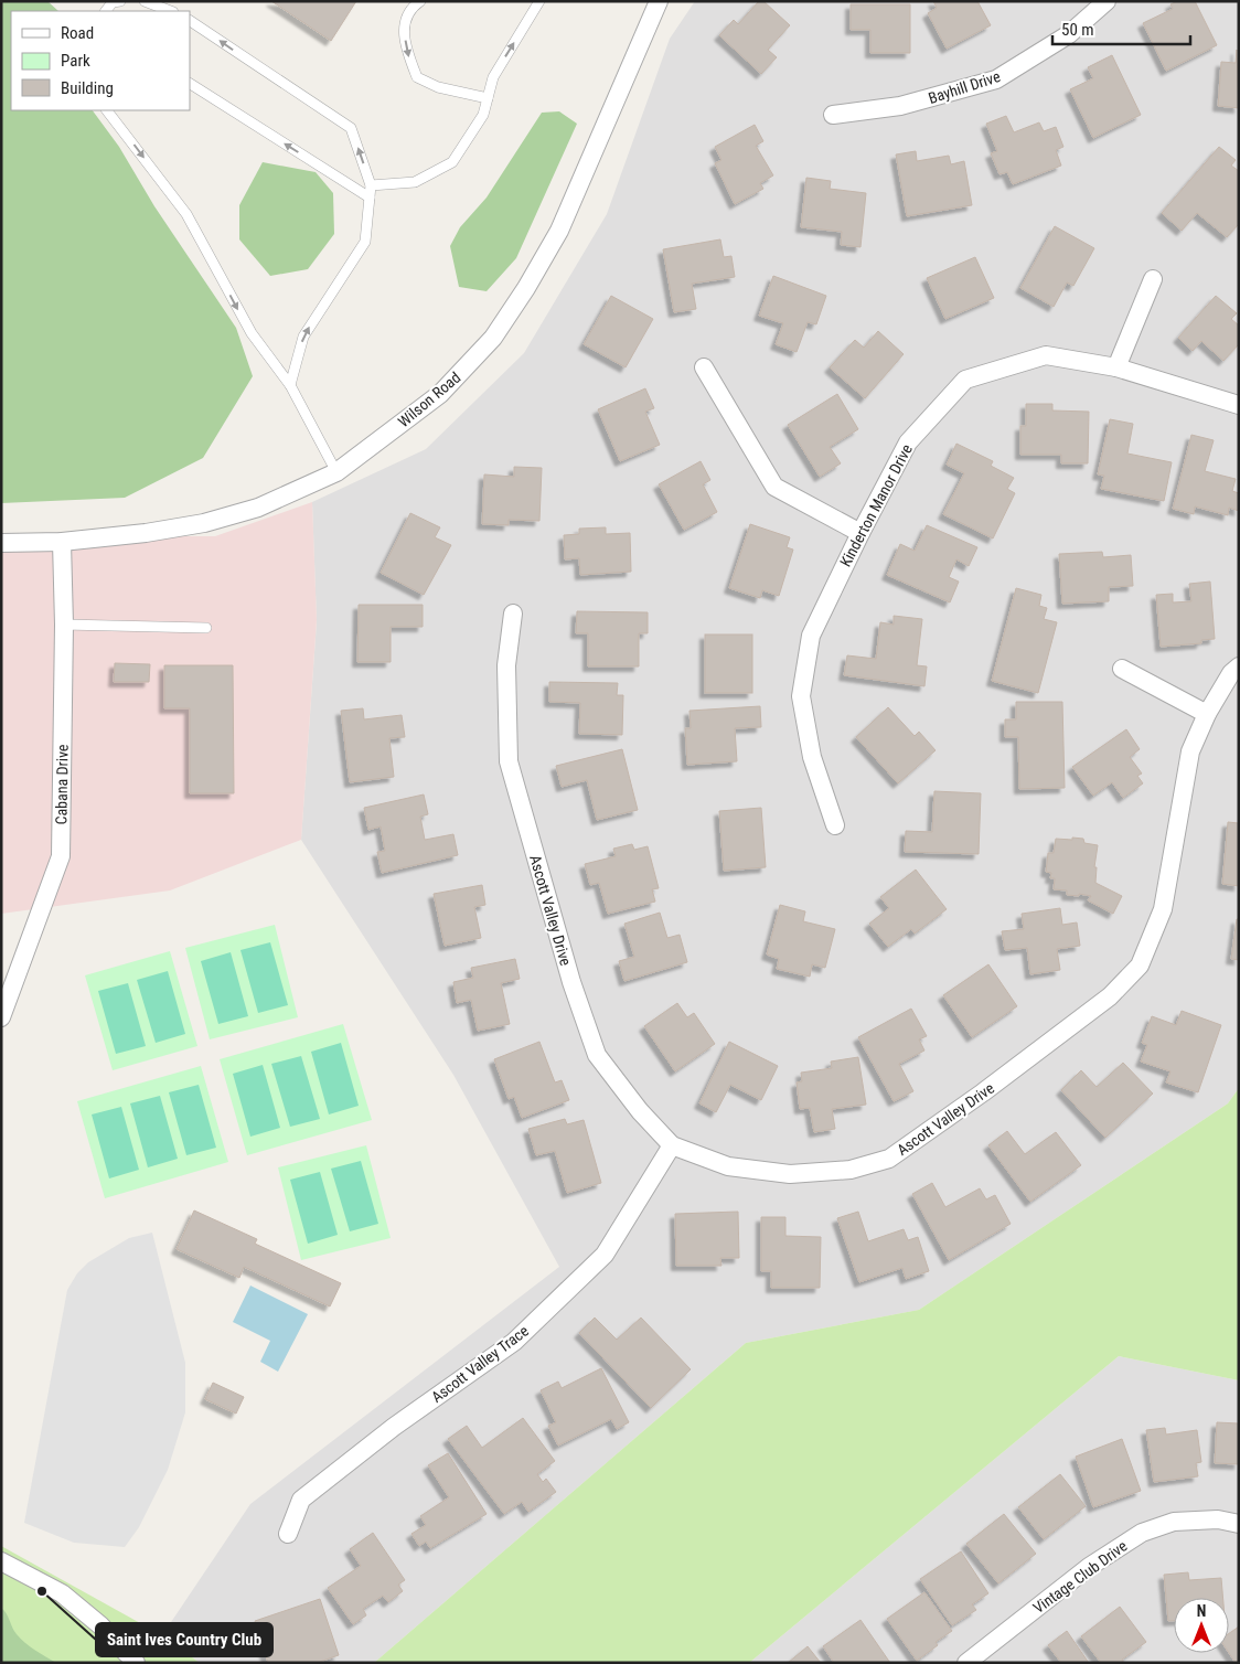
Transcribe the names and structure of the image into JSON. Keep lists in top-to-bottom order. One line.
{"streets":{"street":["Bayhill Drive","Wilson Road","Kinderton Manor Drive","Cabana Drive","Ascott Valley Drive","Ascott Valley Trace","Vintage Club Drive"]},"crossings":[["Wilson Road","Cabana Drive"],["Ascott Valley Drive","Ascott Valley Trace"]],"places":["Saint Ives Country Club"],"legend":["Road","Park","Building"],"scale_bar":"50 m","north":"top"}
